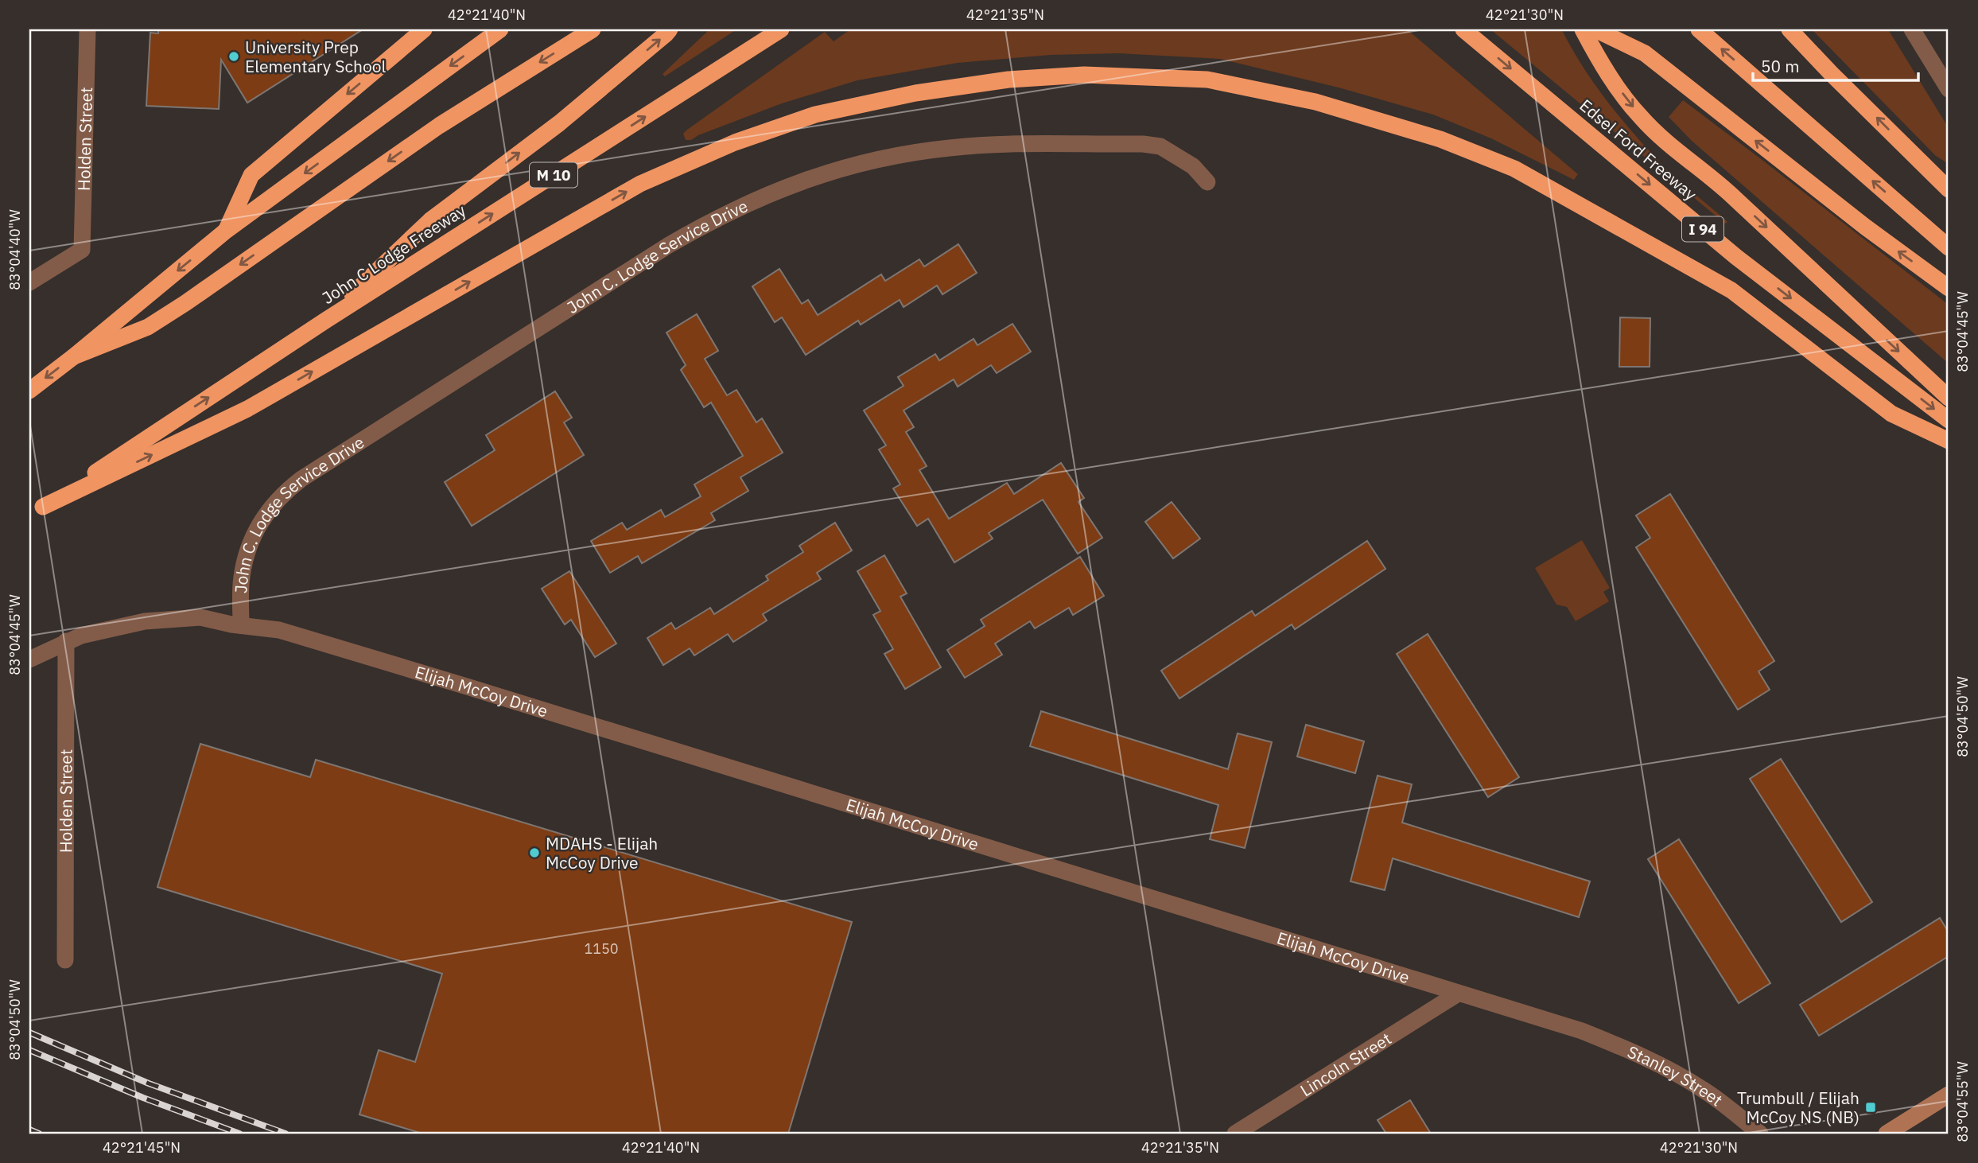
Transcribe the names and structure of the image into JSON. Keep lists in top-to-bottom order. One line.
{"streets":{"highway":["Edsel Ford Freeway","M 10","I 94","John C Lodge Freeway"],"street":["Holden Street","John C. Lodge Service Drive","Elijah McCoy Drive","Lincoln Street","Stanley Street"]},"crossings":[["John C. Lodge Service Drive","Elijah McCoy Drive"],["Elijah McCoy Drive","Lincoln Street"],["Elijah McCoy Drive","Stanley Street"]],"places":{"other":["University Prep Elementary School","MDAHS - Elijah McCoy Drive"],"transit":["Trumbull / Elijah McCoy NS (NB)"]},"house_numbers":["1150"],"scale_bar":"50 m","coordinates":["42°21'40\"N","42°21'35\"N","42°21'30\"N","83°04'40\"W","83°04'45\"W","83°04'50\"W","83°04'55\"W","42°21'45\"N"]}
